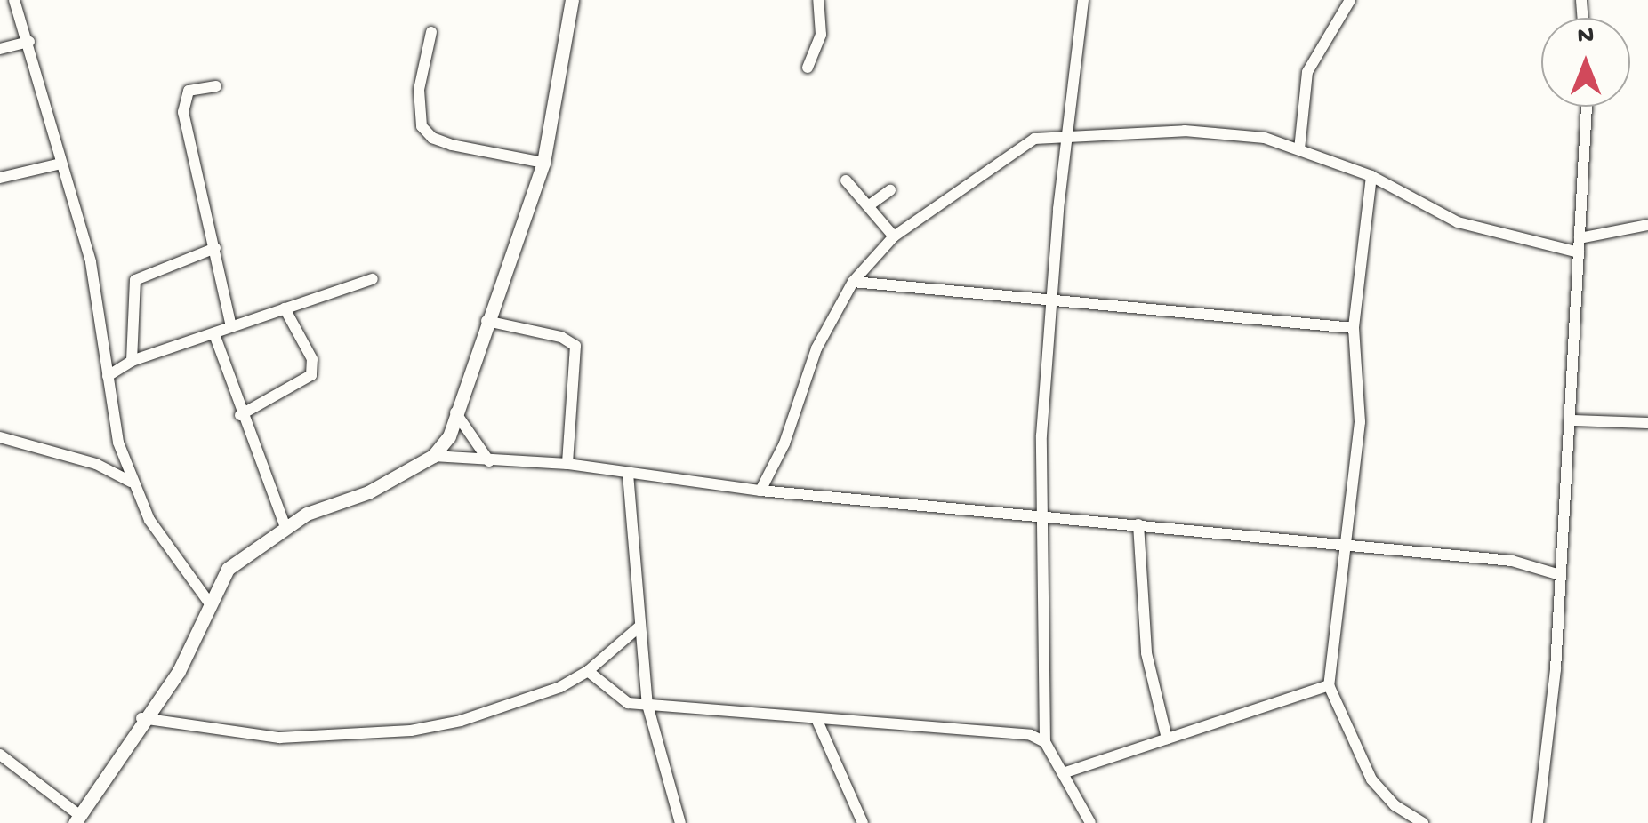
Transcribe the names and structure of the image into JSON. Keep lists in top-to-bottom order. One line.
{"north":"top"}
